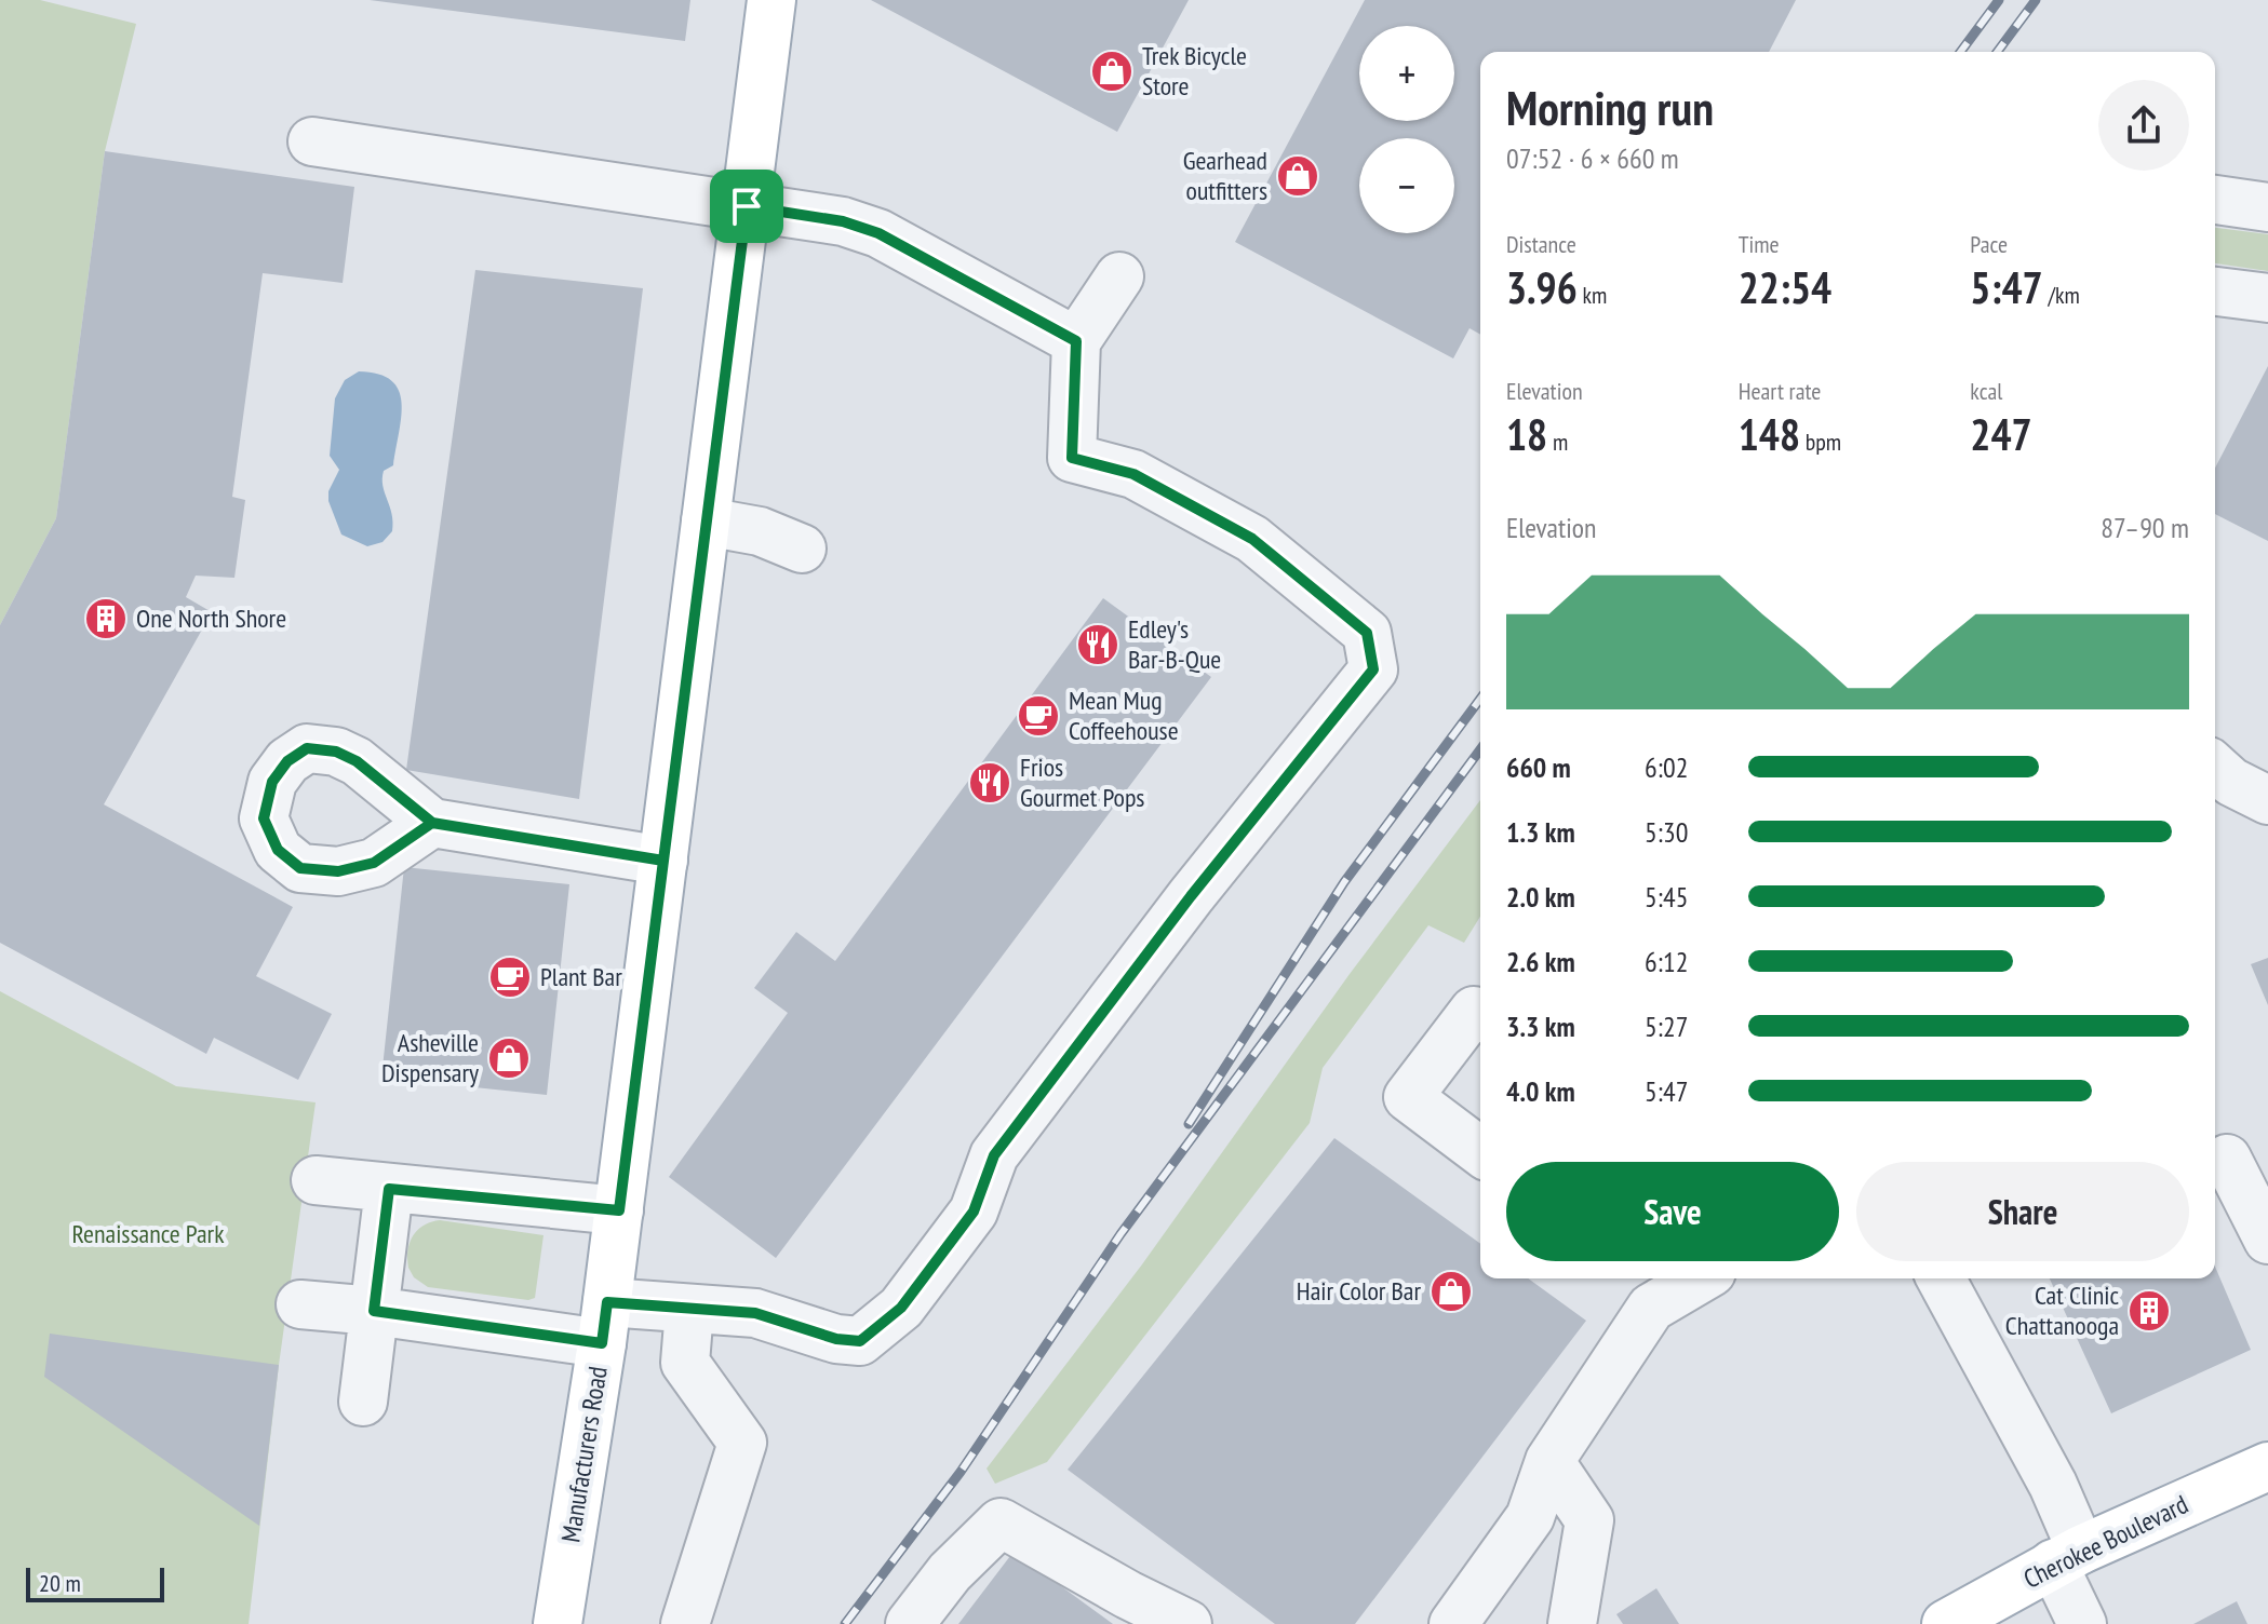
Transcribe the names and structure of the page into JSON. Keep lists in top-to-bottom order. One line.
{"streets":{"main road":["Manufacturers Road","Cherokee Boulevard"]},"parks":["Renaissance Park"],"places":{"shop":["Trek Bicycle Store","Gearhead outfitters","Asheville Dispensary","Hair Color Bar"],"building":["One North Shore","Cat Clinic Chattanooga"],"restaurant":["Edley's Bar-B-Que","Frios Gourmet Pops"],"cafe":["Mean Mug Coffeehouse","Plant Bar"]},"scale_bar":"20 m","page":{"map_buttons":["+","−"],"heading":["Morning run","07:52 · 6 × 660 m"],"stats":[["Distance","3.96 km"],["Time","22:54"],["Pace","5:47 /km"],["Elevation","18 m"],["Heart rate","148 bpm"],["kcal","247"]],"chart":["Elevation","87–90 m"],"list":[{"name":"660 m","note":"6:02"},{"name":"1.3 km","note":"5:30"},{"name":"2.0 km","note":"5:45"},{"name":"2.6 km","note":"6:12"},{"name":"3.3 km","note":"5:27"},{"name":"4.0 km","note":"5:47"}],"buttons":["Save","Share"],"scale":"20 m"}}
